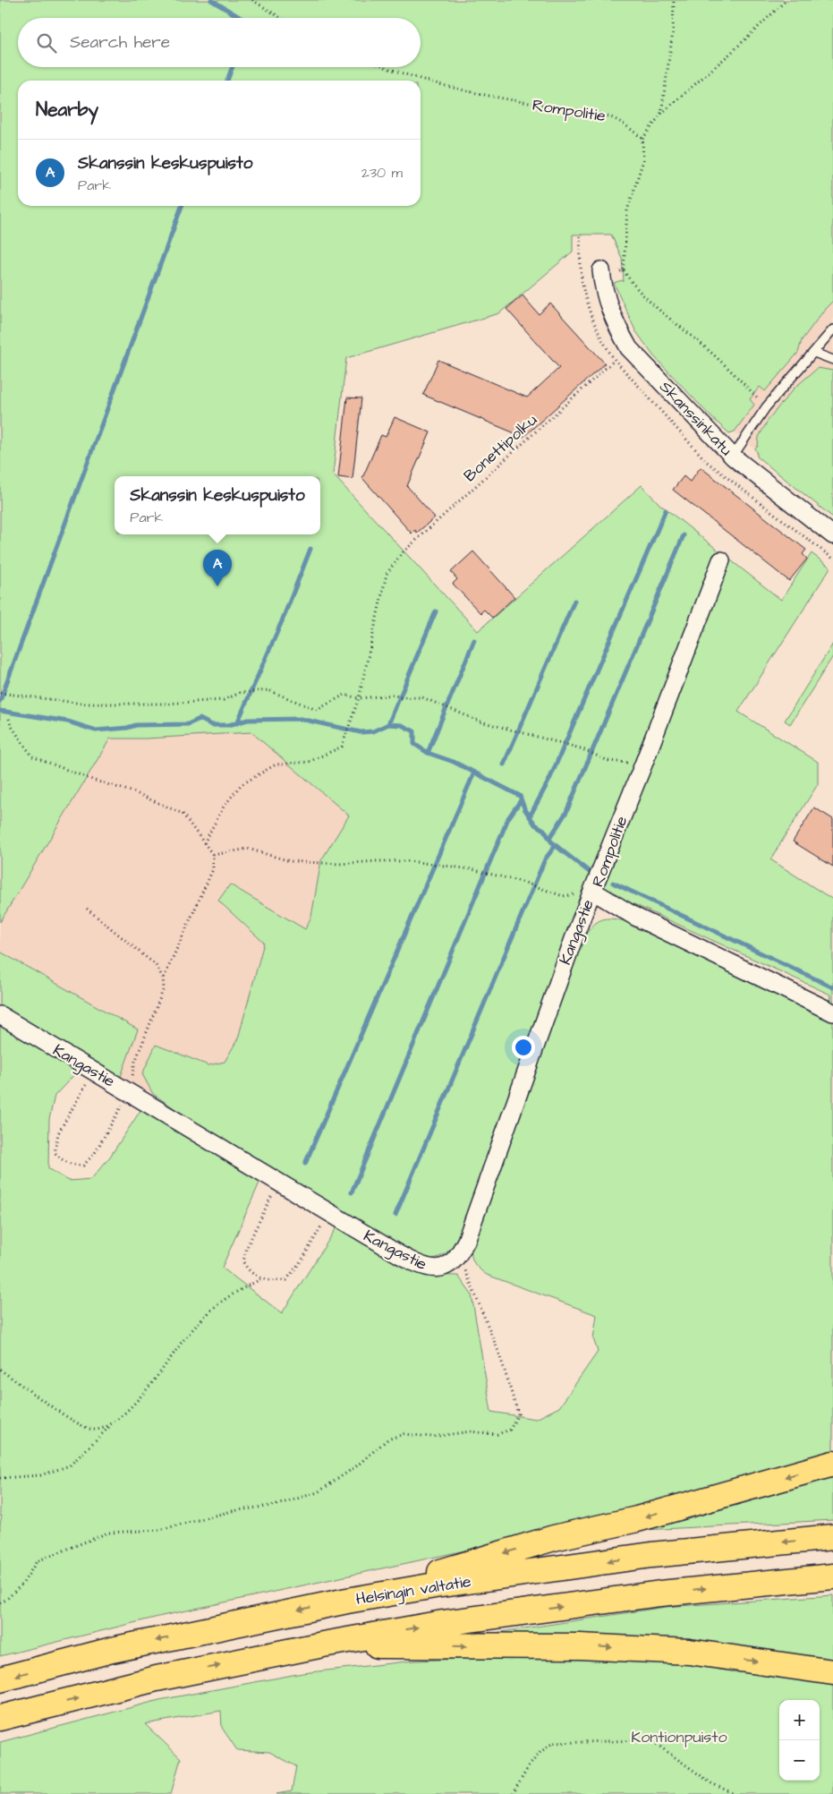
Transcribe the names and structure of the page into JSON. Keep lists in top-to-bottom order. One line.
{"streets":{"highway":["Helsingin valtatie"],"street":["Rompolitie","Skanssinkatu","Kangastie"],"path":["Bonettipolku"]},"crossings":[["Rompolitie","Kangastie"]],"parks":["Kontionpuisto"],"page":{"search":"Search here","heading":"Nearby","list":[{"mark":"A","name":"Skanssin keskuspuisto","note":"Park","value":"230 m"}],"popup":["Skanssin keskuspuisto","Park"],"pins":"A","map_buttons":["+","−"]}}
